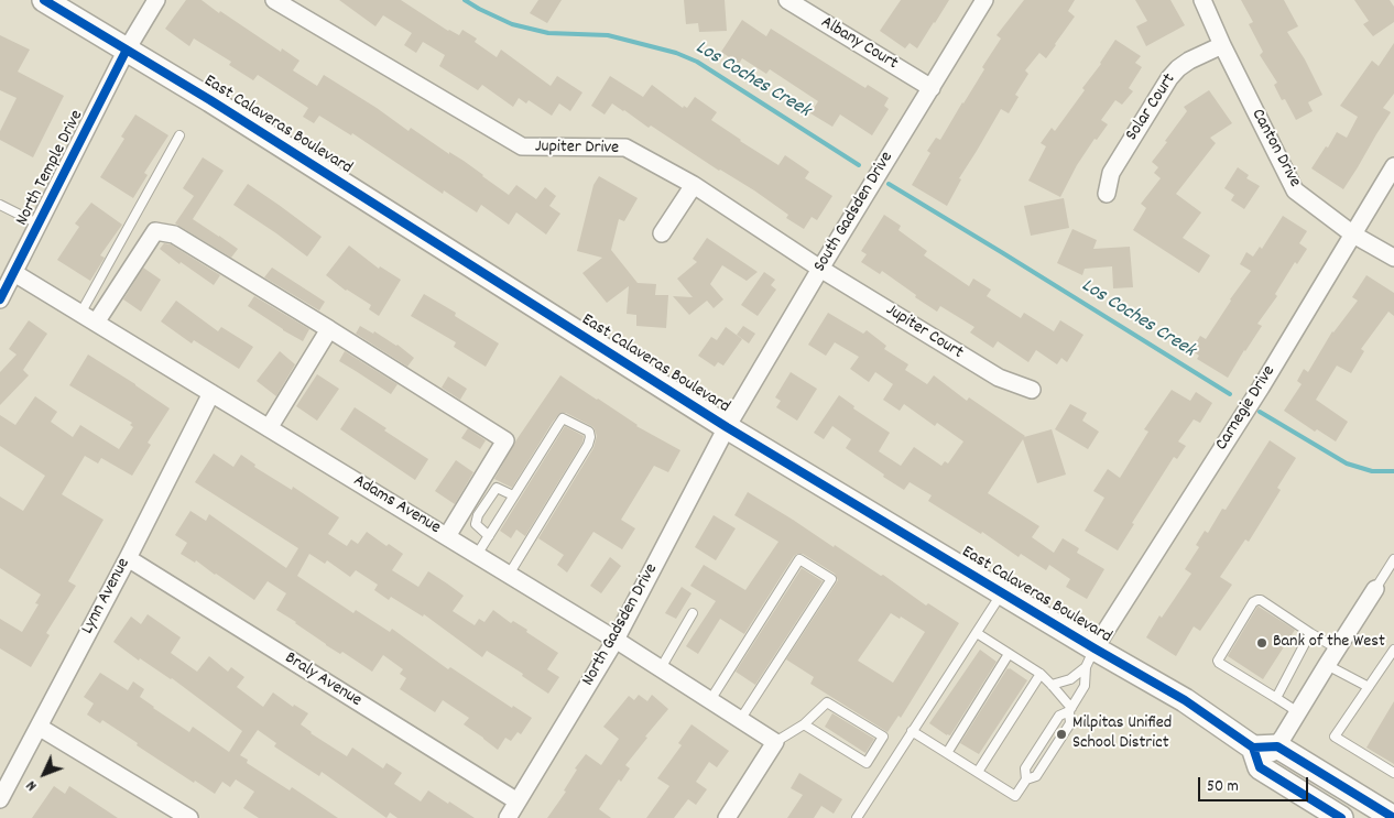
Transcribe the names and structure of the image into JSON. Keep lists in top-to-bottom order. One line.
{"streets":{"main road":["East Calaveras Boulevard"],"street":["Albany Court","Solar Court","Jupiter Drive","Canton Drive","North Temple Drive","South Gadsden Drive","Jupiter Court","Carnegie Drive","Adams Avenue","Lynn Avenue","North Gadsden Drive","Braly Avenue"]},"crossings":[["Albany Court","South Gadsden Drive"],["Solar Court","Canton Drive"],["East Calaveras Boulevard","North Temple Drive"],["East Calaveras Boulevard","South Gadsden Drive"],["East Calaveras Boulevard","Carnegie Drive"],["East Calaveras Boulevard","North Gadsden Drive"],["Jupiter Drive","South Gadsden Drive"],["Jupiter Drive","Jupiter Court"],["Canton Drive","Carnegie Drive"],["North Temple Drive","Adams Avenue"],["South Gadsden Drive","Jupiter Court"],["South Gadsden Drive","North Gadsden Drive"],["Adams Avenue","Lynn Avenue"],["Adams Avenue","North Gadsden Drive"],["Lynn Avenue","Braly Avenue"],["North Gadsden Drive","Braly Avenue"]],"water":["Los Coches Creek"],"places":["Bank of the West","Milpitas Unified School District"],"scale_bar":"50 m","north":"bottom left"}
